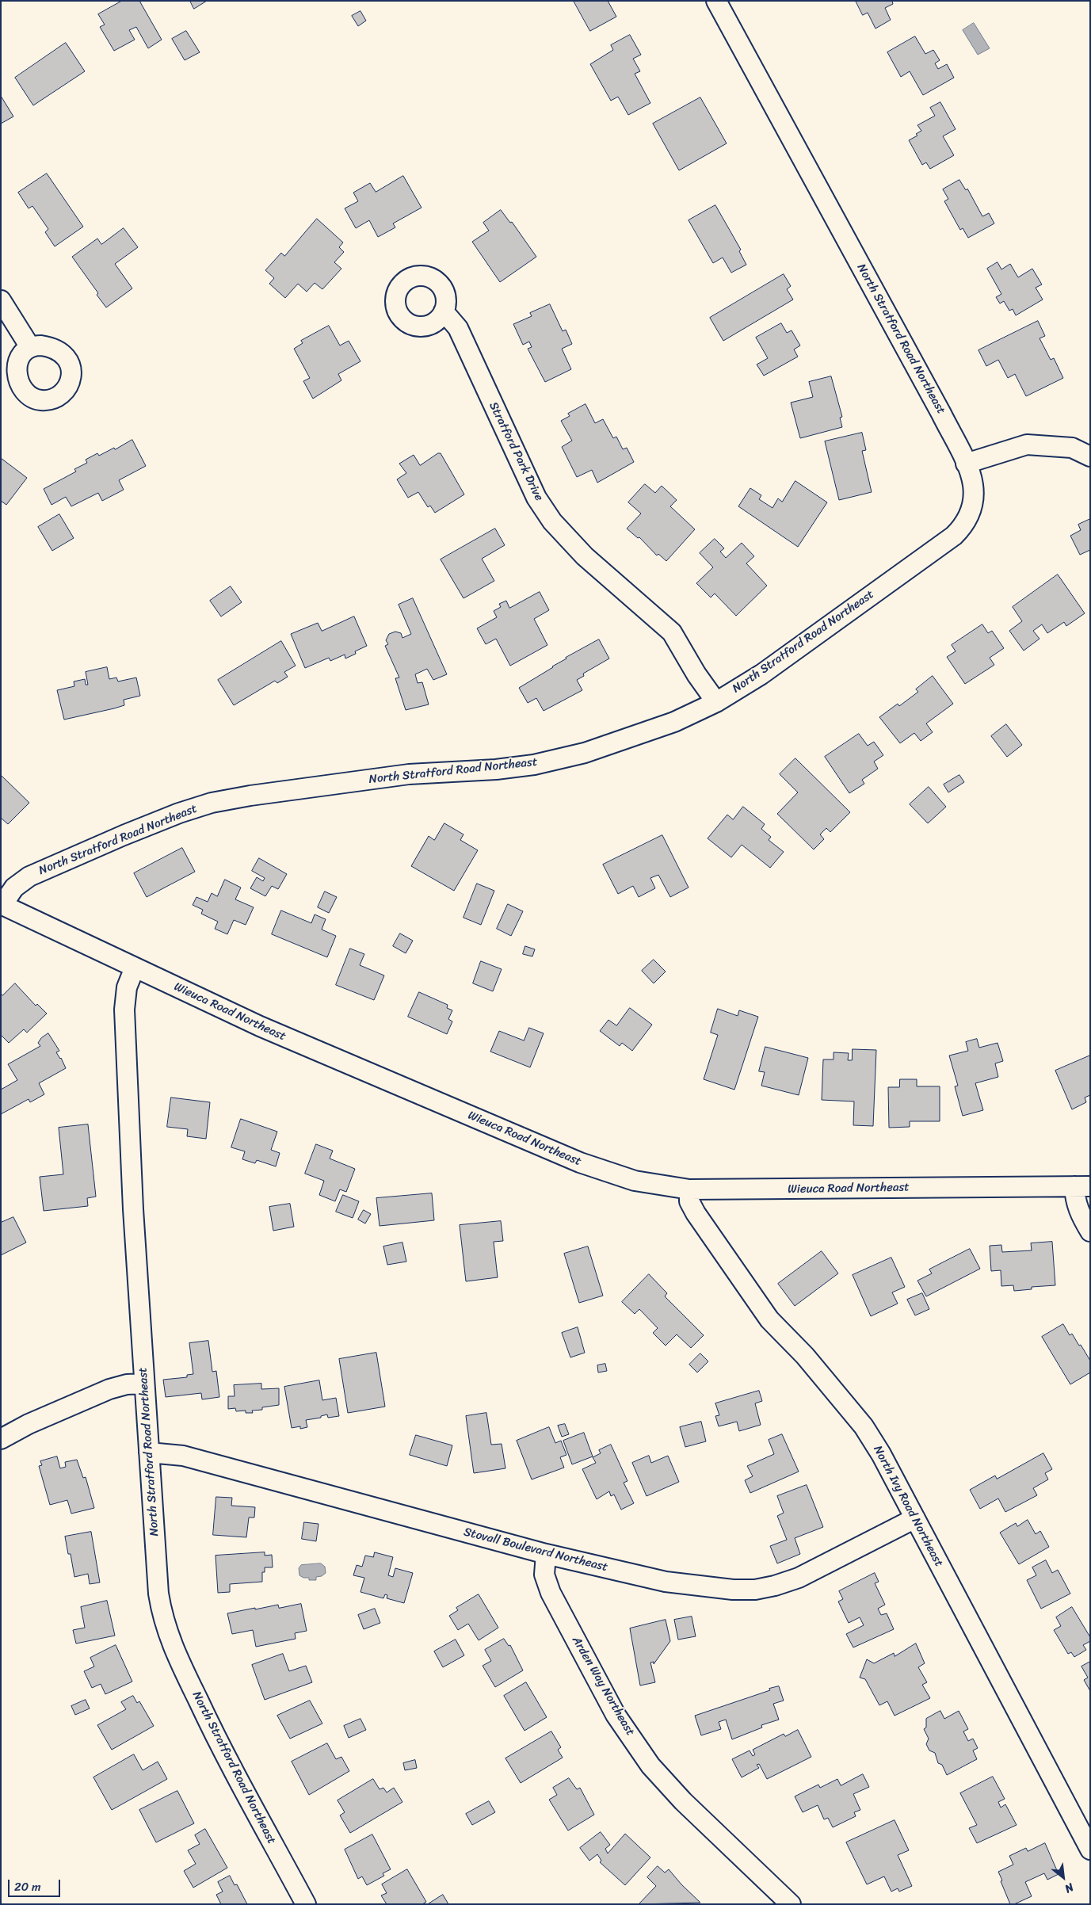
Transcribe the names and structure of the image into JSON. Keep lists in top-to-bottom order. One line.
{"streets":{"street":["North Stratford Road Northeast","Stratford Park Drive","Wieuca Road Northeast","North Ivy Road Northeast","Stovall Boulevard Northeast","Arden Way Northeast"]},"crossings":[["North Stratford Road Northeast","Stratford Park Drive"],["North Stratford Road Northeast","Wieuca Road Northeast"],["North Stratford Road Northeast","Stovall Boulevard Northeast"],["Wieuca Road Northeast","North Ivy Road Northeast"],["North Ivy Road Northeast","Stovall Boulevard Northeast"],["Stovall Boulevard Northeast","Arden Way Northeast"]],"scale_bar":"20 m","north":"bottom right"}
